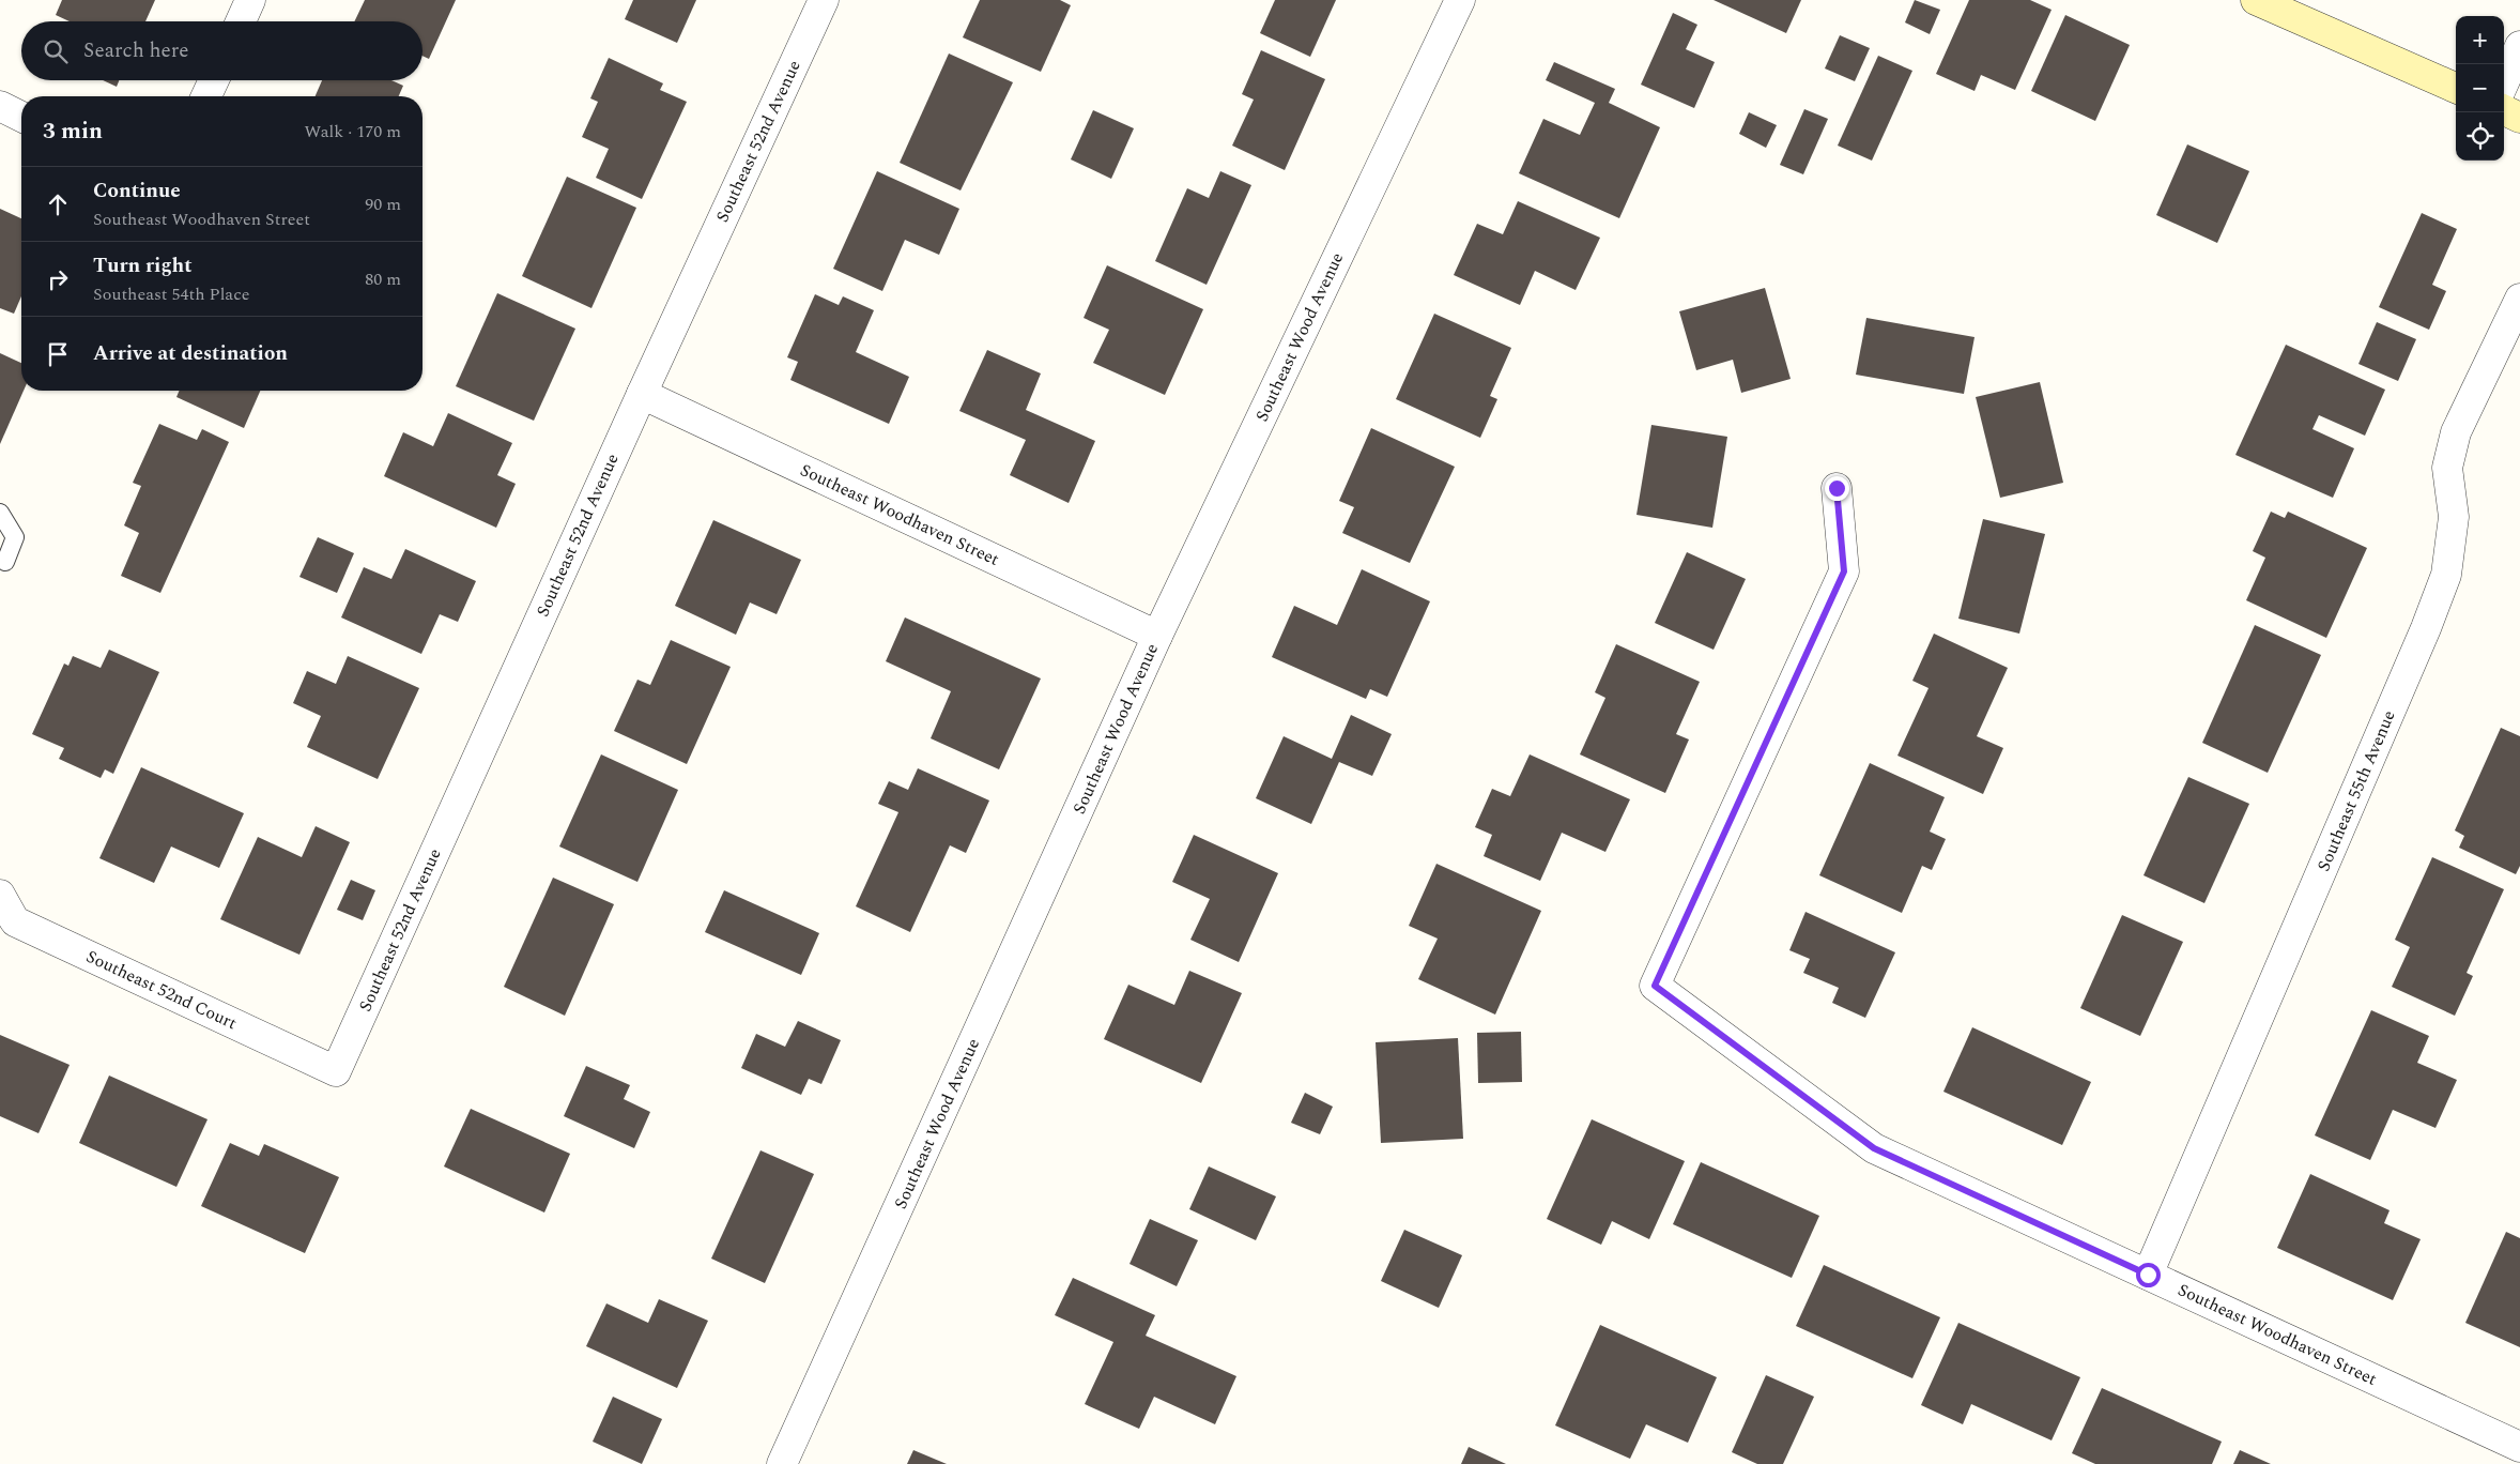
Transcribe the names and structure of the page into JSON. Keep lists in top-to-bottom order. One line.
{"streets":{"street":["Southeast 52nd Avenue","Southeast Wood Avenue","Southeast Woodhaven Street","Southeast 55th Avenue","Southeast 52nd Court"]},"crossings":[["Southeast 52nd Avenue","Southeast Woodhaven Street"],["Southeast 52nd Avenue","Southeast 52nd Court"],["Southeast Wood Avenue","Southeast Woodhaven Street"],["Southeast Woodhaven Street","Southeast 55th Avenue"]],"page":{"map_buttons":["+","−"],"search":"Search here","heading":["3 min","Walk · 170 m"],"list":[["Continue","Southeast Woodhaven Street","90 m"],["Turn right","Southeast 54th Place","80 m"],"Arrive at destination"]}}
